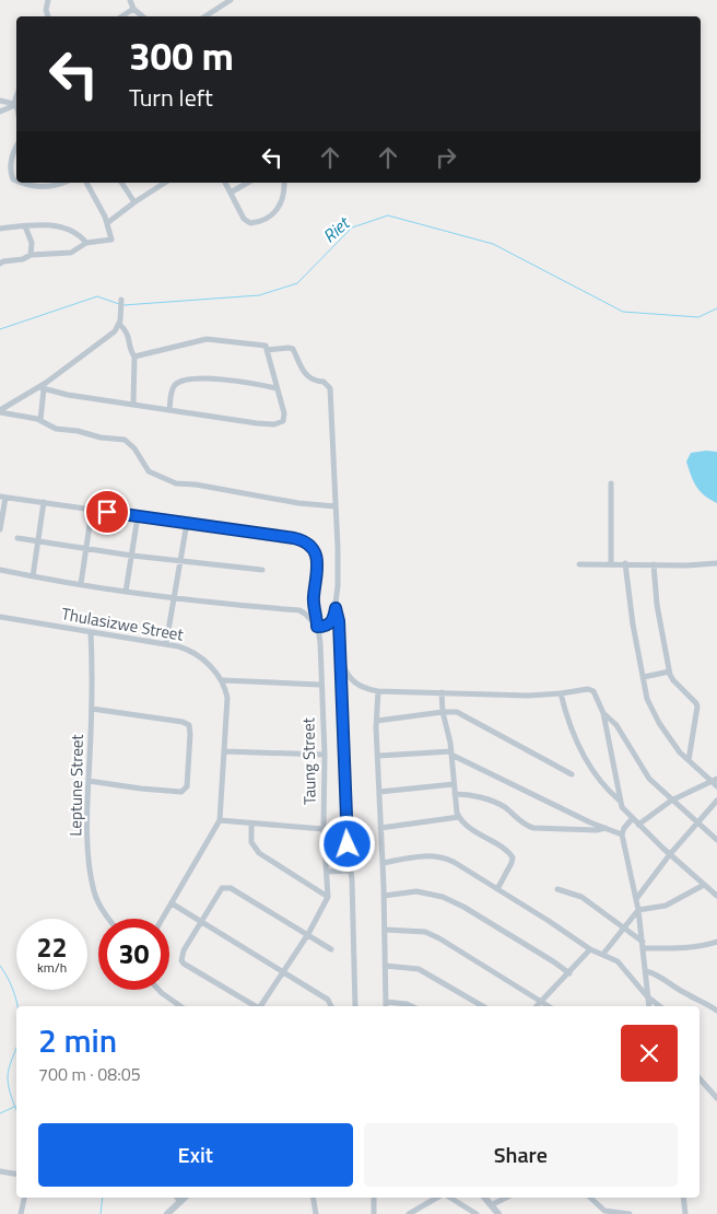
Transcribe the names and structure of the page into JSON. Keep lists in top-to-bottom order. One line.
{"streets":{"street":["Thulasizwe Street","Taung Street","Leptune Street"]},"crossings":[["Thulasizwe Street","Leptune Street"]],"water":["Riet"],"page":{"turn":["300 m","Turn left"],"speed":"22 km/h","limit":"30","heading":["2 min","700 m · 08:05"],"buttons":["Exit","Share"]}}
